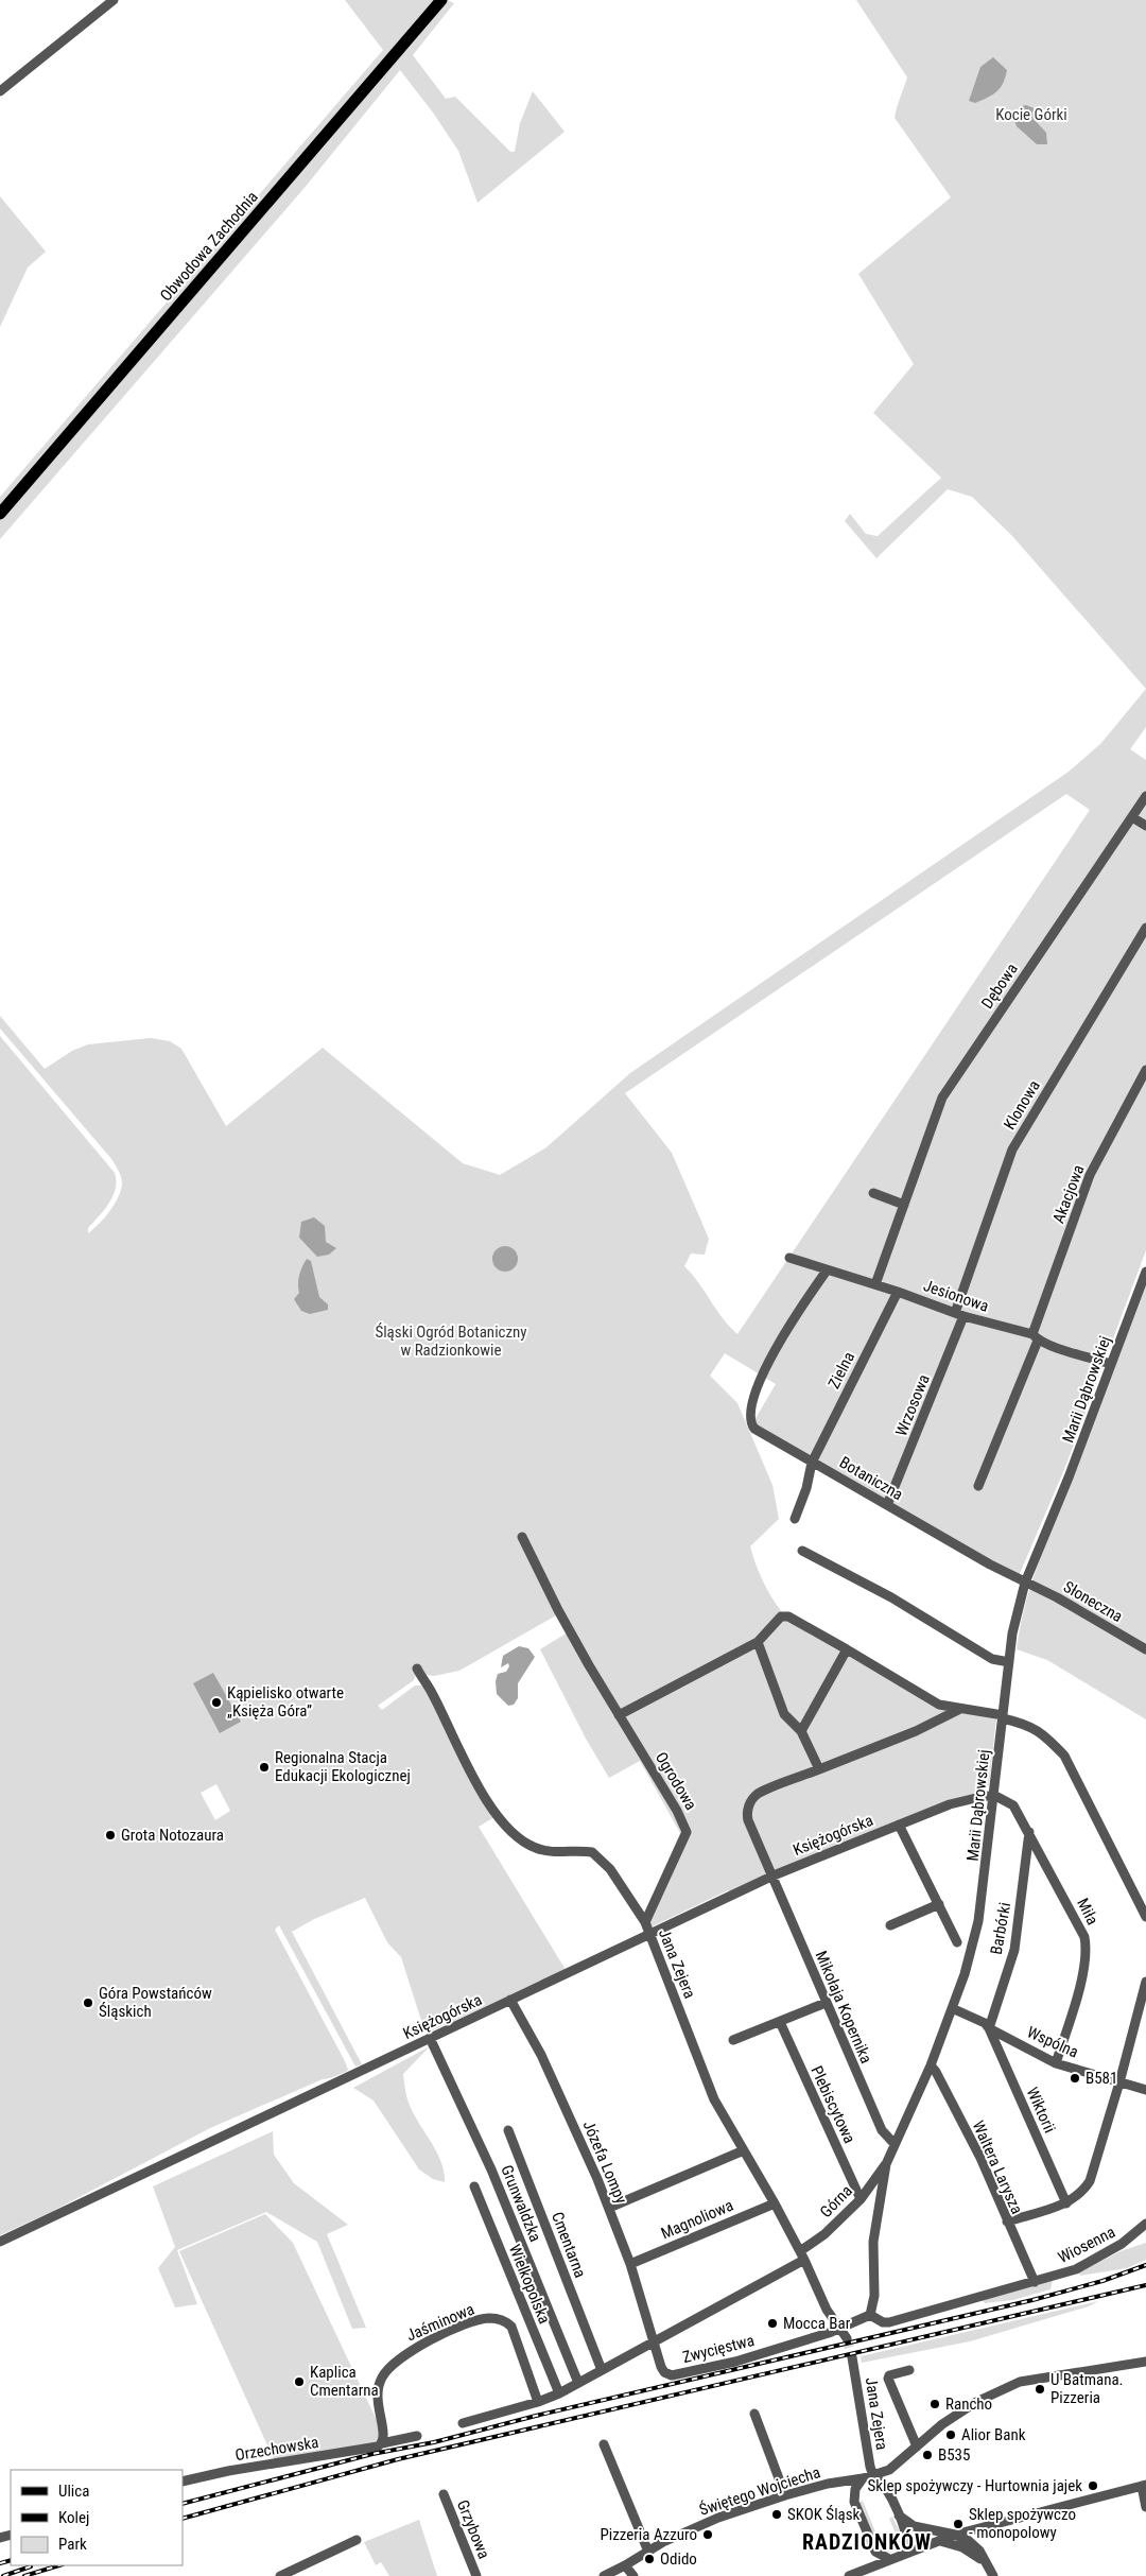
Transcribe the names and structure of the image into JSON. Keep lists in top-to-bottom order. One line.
{"streets":{"main road":["Obwodowa Zachodnia"],"street":["Dębowa","Klonowa","Akacjowa","Jesionowa","Zielna","Marii Dąbrowskiej","Wrzosowa","Botaniczna","Słoneczna","Ogrodowa","Księżogórska","Miła","Barbórki","Jana Zejera","Mikołaja Kopernika","Wspólna","Plebiscytowa","Wiktorii","Józefa Lompy","Waltera Larysza","Górna","Grunwaldzka","Magnoliowa","Cmentarna","Wiosenna","Wielkopolska","Jaśminowa","Zwycięstwa","Orzechowska","Świętego Wojciecha","Grzybowa"]},"crossings":[["Dębowa","Jesionowa"],["Klonowa","Jesionowa"],["Klonowa","Wrzosowa"],["Akacjowa","Jesionowa"],["Jesionowa","Zielna"],["Jesionowa","Marii Dąbrowskiej"],["Jesionowa","Wrzosowa"],["Jesionowa","Botaniczna"],["Zielna","Botaniczna"],["Marii Dąbrowskiej","Botaniczna"],["Marii Dąbrowskiej","Słoneczna"],["Marii Dąbrowskiej","Księżogórska"],["Marii Dąbrowskiej","Miła"],["Marii Dąbrowskiej","Mikołaja Kopernika"],["Marii Dąbrowskiej","Wspólna"],["Marii Dąbrowskiej","Waltera Larysza"],["Marii Dąbrowskiej","Górna"],["Wrzosowa","Botaniczna"],["Botaniczna","Słoneczna"],["Ogrodowa","Jana Zejera"],["Księżogórska","Miła"],["Księżogórska","Jana Zejera"],["Księżogórska","Mikołaja Kopernika"],["Księżogórska","Józefa Lompy"],["Księżogórska","Grunwaldzka"],["Miła","Barbórki"],["Miła","Wspólna"],["Barbórki","Wspólna"],["Barbórki","Wiktorii"],["Jana Zejera","Górna"],["Jana Zejera","Magnoliowa"],["Jana Zejera","Zwycięstwa"],["Jana Zejera","Świętego Wojciecha"],["Wspólna","Wiktorii"],["Plebiscytowa","Górna"],["Józefa Lompy","Magnoliowa"],["Józefa Lompy","Zwycięstwa"],["Waltera Larysza","Wiosenna"],["Jaśminowa","Orzechowska"]],"districts":["RADZIONKÓW"],"parks":["Kocie Górki","Śląski Ogród Botaniczny w Radzionkowie"],"places":["Kąpielisko otwarte „Księża Góra”","Regionalna Stacja Edukacji Ekologicznej","Grota Notozaura","Góra Powstańców Śląskich","B581","Mocca Bar","Kaplica Cmentarna","U Batmana. Pizzeria","Rancho","Alior Bank","B535","Sklep spożywczy - Hurtownia jajek","SKOK Śląsk","Sklep spożywczo - monopolowy","Pizzeria Azzuro","Odido"],"legend":["Ulica","Kolej","Park"]}
